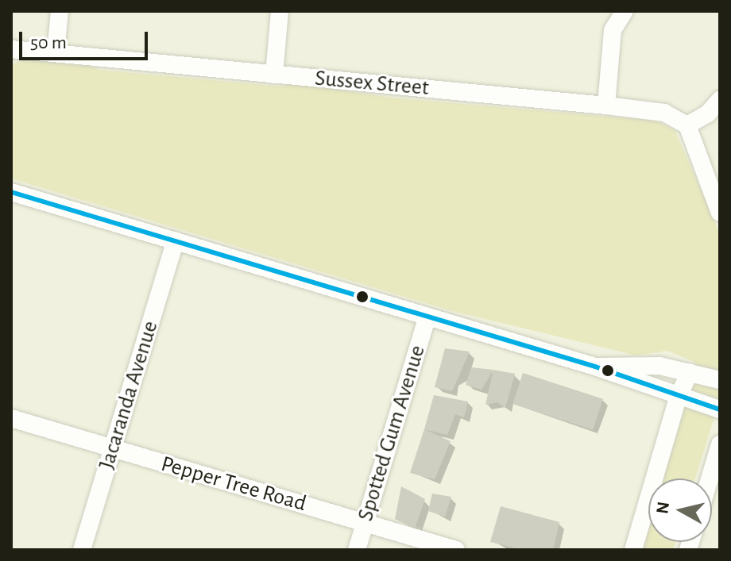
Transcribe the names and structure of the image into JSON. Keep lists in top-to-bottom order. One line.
{"streets":{"street":["Sussex Street","Jacaranda Avenue","Spotted Gum Avenue","Pepper Tree Road"]},"crossings":[["Jacaranda Avenue","Pepper Tree Road"],["Spotted Gum Avenue","Pepper Tree Road"]],"scale_bar":"50 m","north":"left"}
